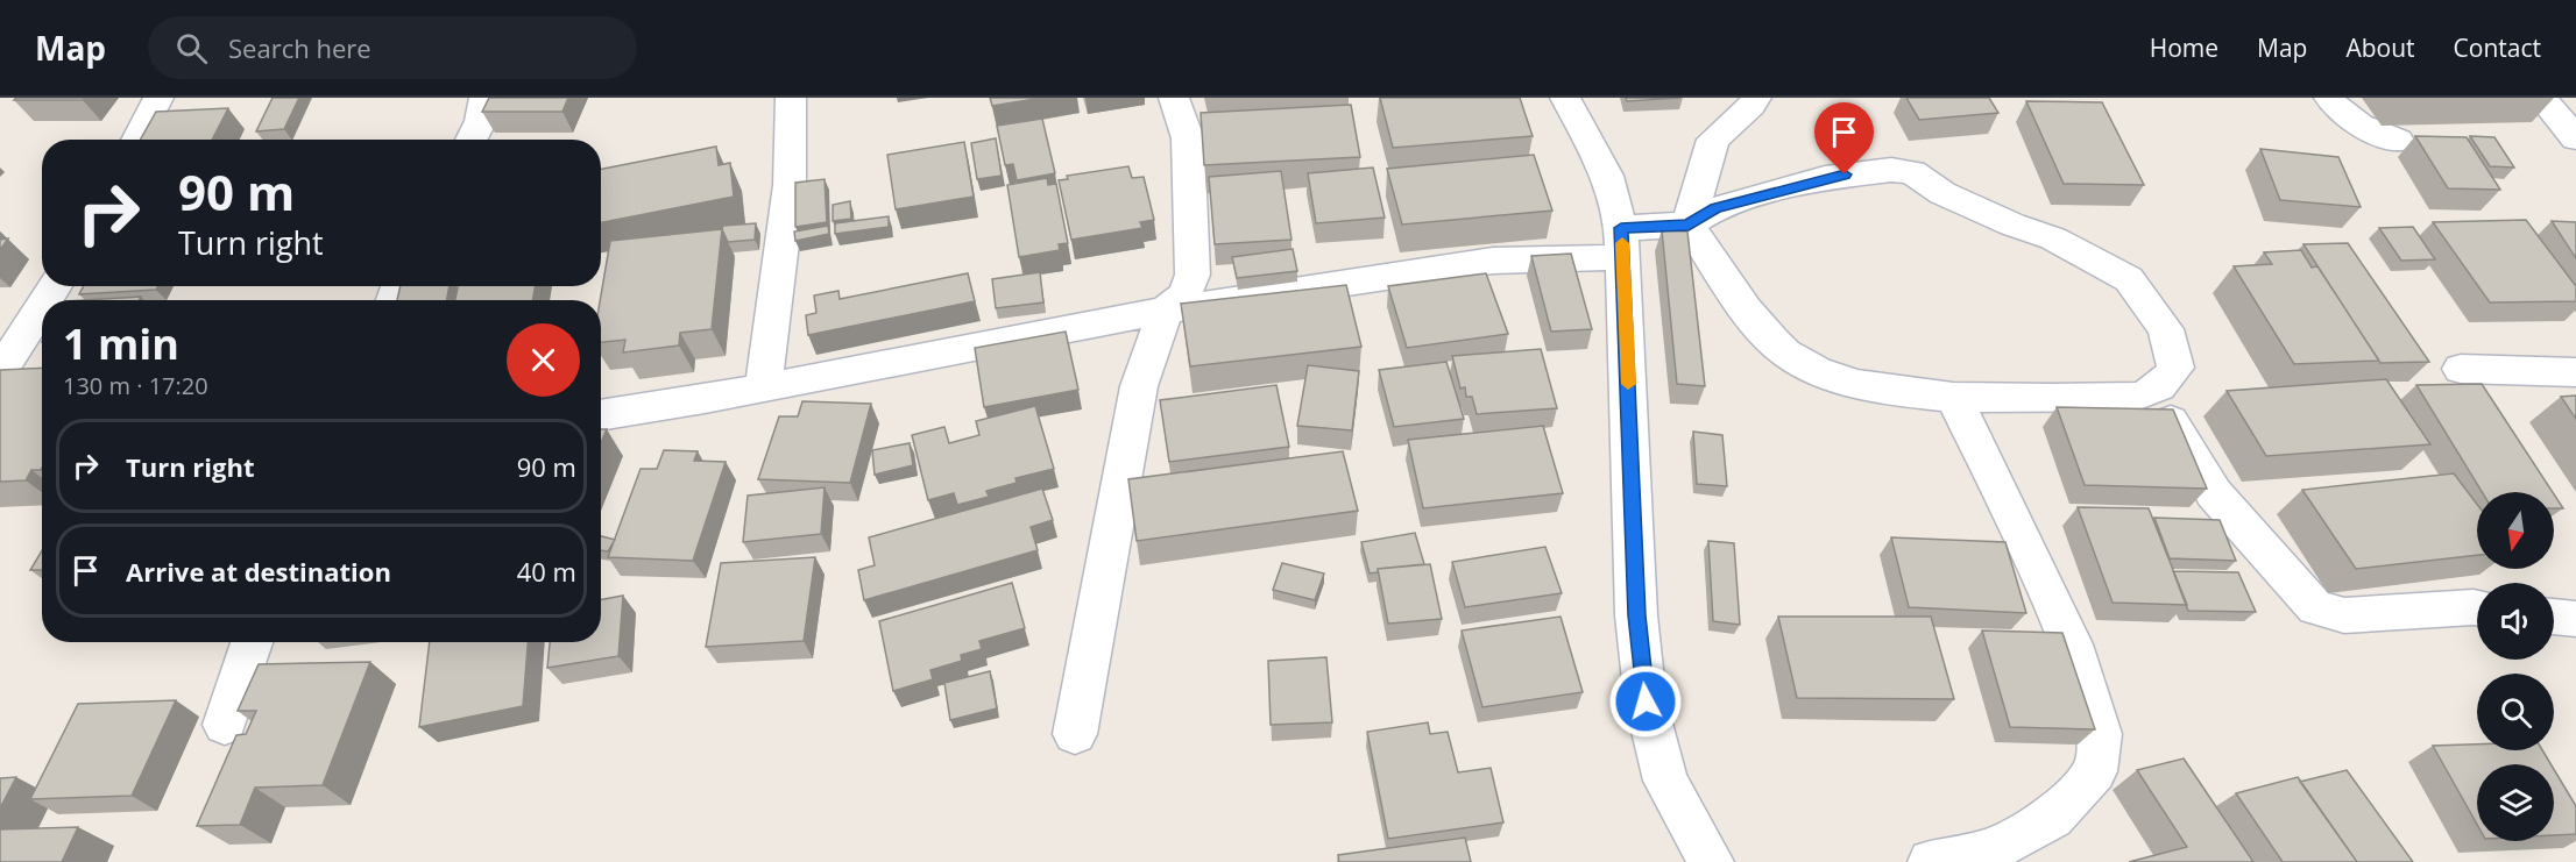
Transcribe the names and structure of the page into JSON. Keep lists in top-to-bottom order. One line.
{"north":"bottom","page":{"header":"Map","search":"Search here","nav":["Home","Map","About","Contact"],"turn":["90 m","Turn right"],"heading":["1 min","130 m · 17:20"],"list":[{"name":"Turn right","value":"90 m"},{"name":"Arrive at destination","value":"40 m"}]}}
